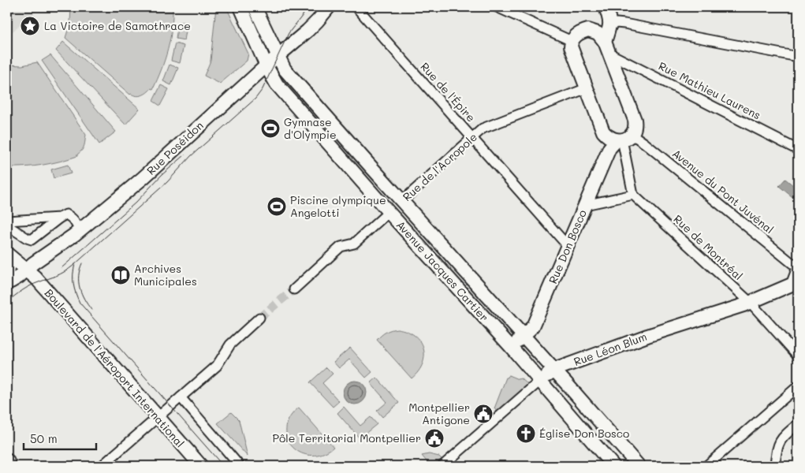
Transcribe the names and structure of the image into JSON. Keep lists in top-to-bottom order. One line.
{"streets":{"street":["Rue Mathieu Laurens","Rue de l'Épire","Rue Poséidon","Rue de l'Acropole","Avenue du Pont Juvénal","Rue Don Bosco","Rue de Montréal","Avenue Jacques Cartier","Rue Léon Blum","Boulevard de l'Aéroport International"]},"crossings":[["Rue de l'Épire","Rue de l'Acropole"],["Rue de l'Épire","Rue Don Bosco"],["Rue Poséidon","Avenue Jacques Cartier"],["Rue Poséidon","Boulevard de l'Aéroport International"],["Rue de l'Acropole","Avenue Jacques Cartier"],["Avenue du Pont Juvénal","Rue Don Bosco"],["Rue Don Bosco","Avenue Jacques Cartier"],["Rue de Montréal","Rue Léon Blum"],["Avenue Jacques Cartier","Rue Léon Blum"]],"places":{"place":["La Victoire de Samothrace"],"sports":["Gymnase d'Olympie","Piscine olympique Angelotti"],"library":["Archives Municipales"],"public building":["Montpellier Antigone","Pôle Territorial Montpellier"],"church":["Église Don Bosco"]},"scale_bar":"50 m"}
